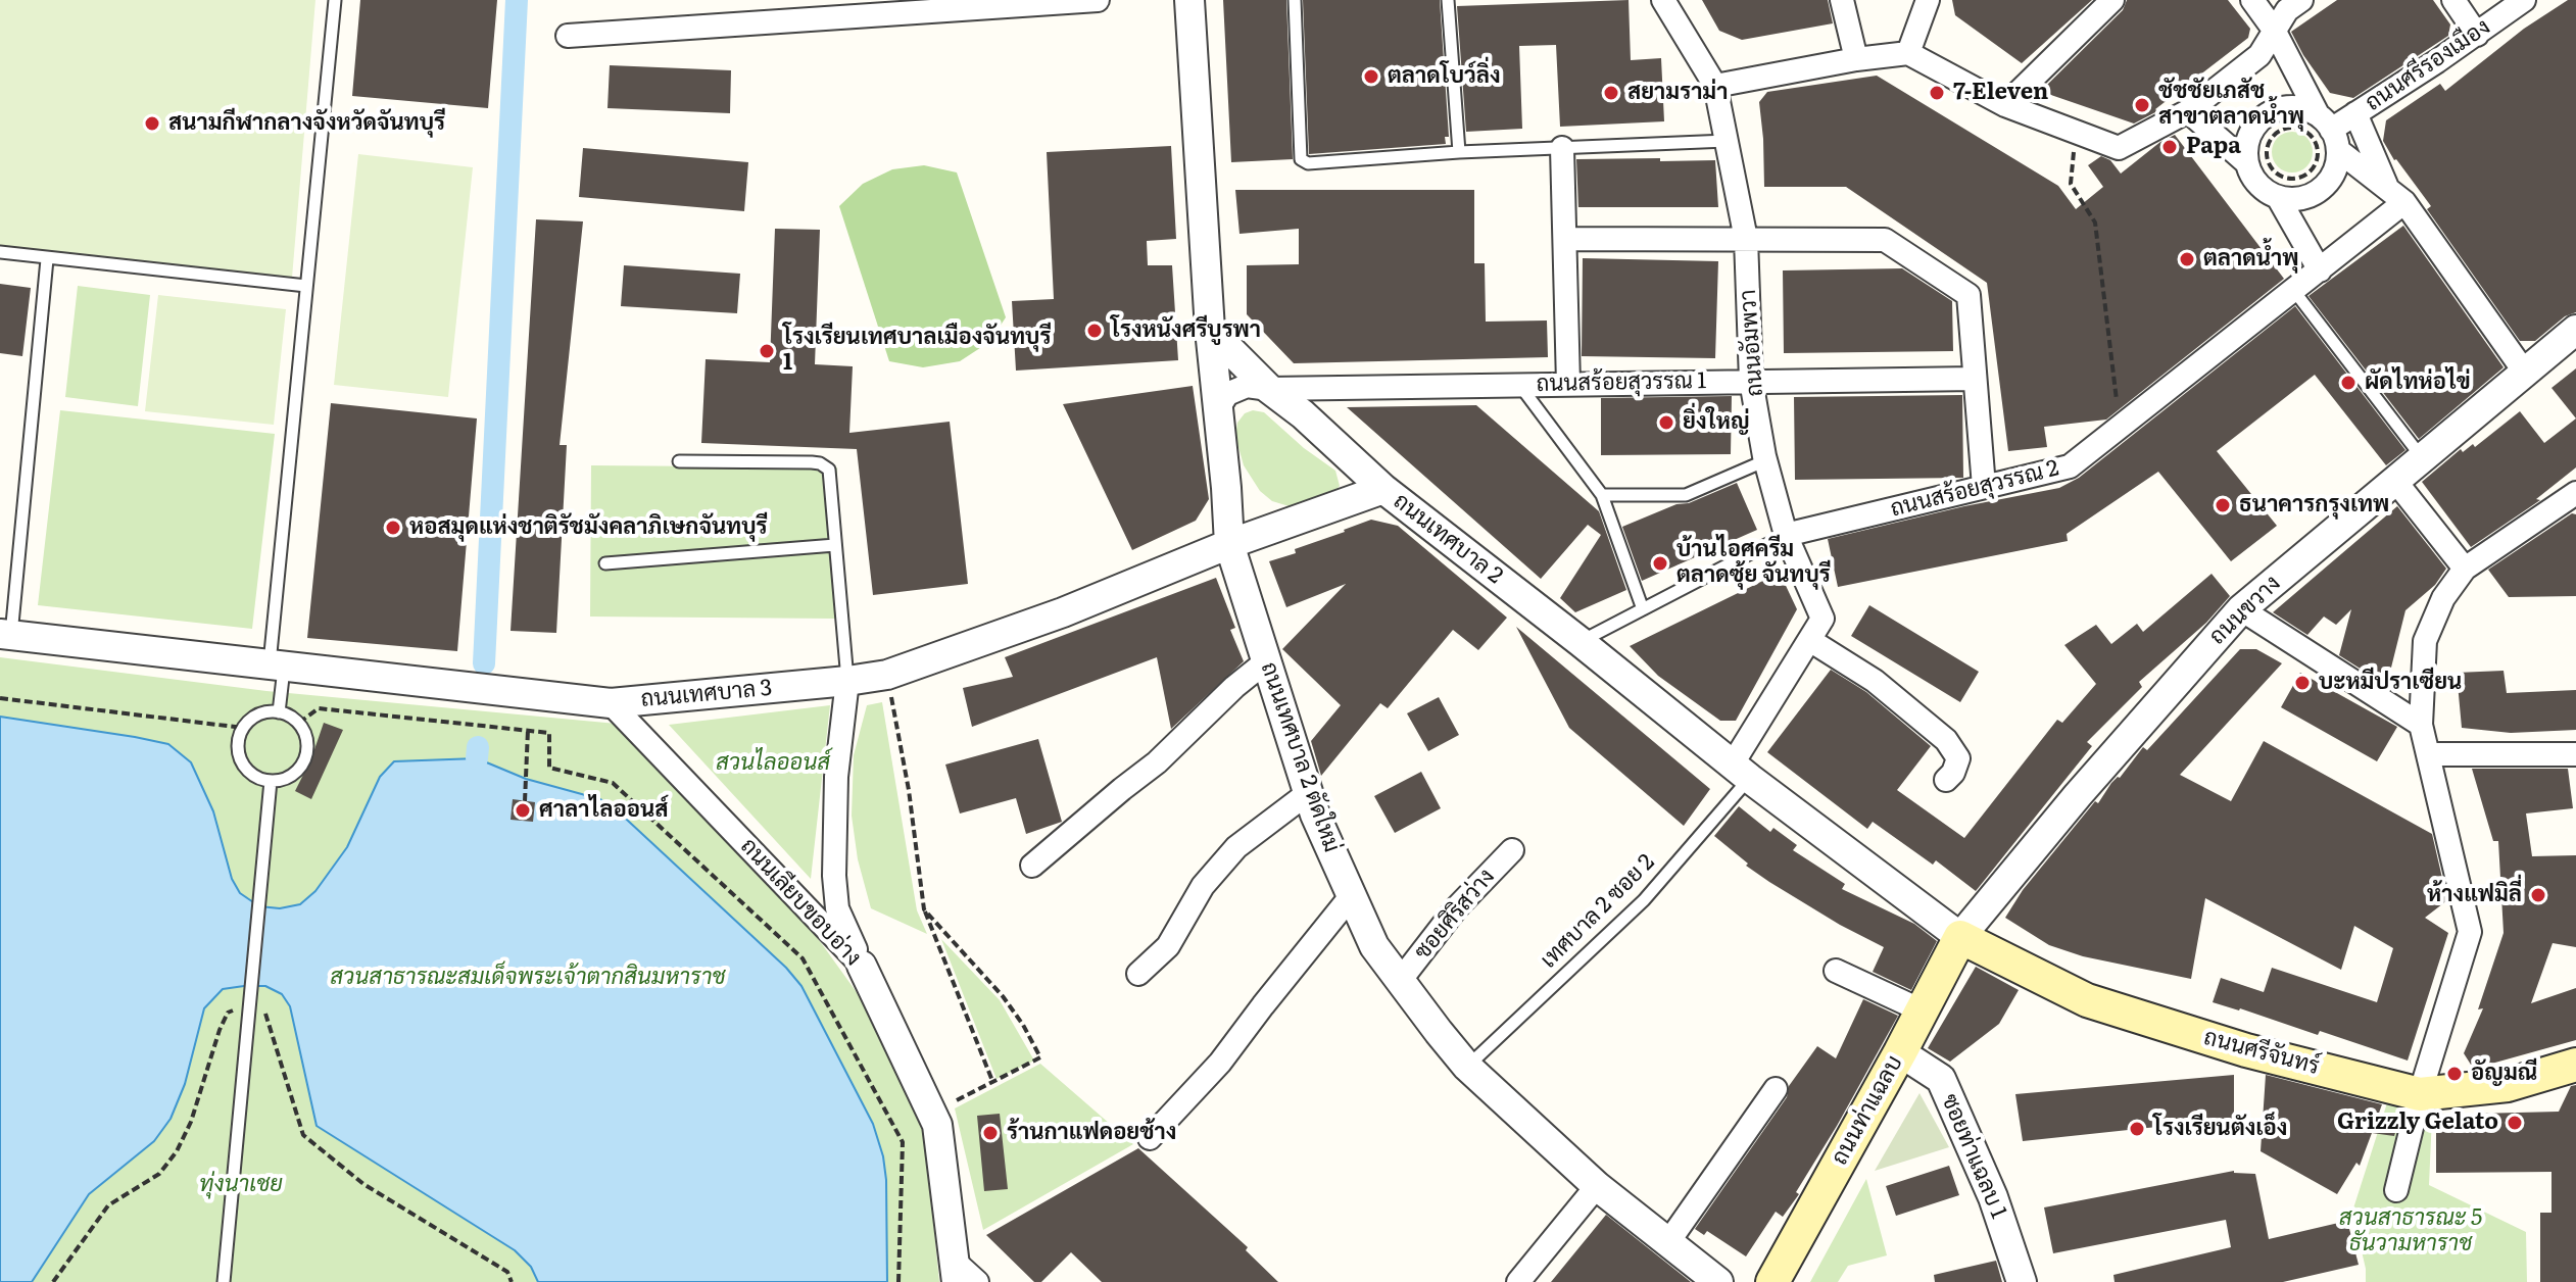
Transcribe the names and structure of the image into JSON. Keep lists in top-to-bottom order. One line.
{"streets":{"main road":["ถนนศรีจันทร์","ถนนท่าแฉลบ"],"street":["ถนนศรีรองเมือง","ถนนอัมพวา","ถนนสร้อยสุวรรณ 1","ถนนสร้อยสุวรรณ 2","ถนนเทศบาล 2","ถนนขวาง","ถนนเทศบาล 3","ถนนเทศบาล 2 ตัดใหม่","ถนนเลียบขอบอ่าง","ซอยศิริสว่าง","ซอยท่าแฉลบ 1"],"lane":["เทศบาล 2 ซอย 2"]},"crossings":[["ถนนอัมพวา","ถนนสร้อยสุวรรณ 1"],["ถนนอัมพวา","ถนนสร้อยสุวรรณ 2"],["ถนนอัมพวา","ถนนเทศบาล 2"],["ถนนอัมพวา","เทศบาล 2 ซอย 2"],["ถนนสร้อยสุวรรณ 1","ถนนเทศบาล 2"],["ถนนสร้อยสุวรรณ 1","ถนนเทศบาล 3"],["ถนนสร้อยสุวรรณ 1","ถนนเทศบาล 2 ตัดใหม่"],["ถนนสร้อยสุวรรณ 2","ถนนเทศบาล 2"],["ถนนเทศบาล 2","ถนนขวาง"],["ถนนเทศบาล 2","ถนนเทศบาล 3"],["ถนนเทศบาล 2","ถนนเทศบาล 2 ตัดใหม่"],["ถนนเทศบาล 2","เทศบาล 2 ซอย 2"],["ถนนเทศบาล 2","ถนนศรีจันทร์"],["ถนนเทศบาล 2","ถนนท่าแฉลบ"],["ถนนขวาง","ถนนศรีจันทร์"],["ถนนขวาง","ถนนท่าแฉลบ"],["ถนนเทศบาล 3","ถนนเทศบาล 2 ตัดใหม่"],["ถนนเทศบาล 3","ถนนเลียบขอบอ่าง"],["ถนนเทศบาล 2 ตัดใหม่","เทศบาล 2 ซอย 2"],["ถนนเทศบาล 2 ตัดใหม่","ซอยศิริสว่าง"],["ถนนศรีจันทร์","ถนนท่าแฉลบ"],["ถนนท่าแฉลบ","ซอยท่าแฉลบ 1"]],"parks":["สวนไลออนส์","สวนสาธารณะสมเด็จพระเจ้าตากสินมหาราช","ทุ่งนาเชย","สวนสาธารณะ 5 ธันวามหาราช"],"places":["ตลาดโบว์ลิ่ง","สยามราม่า","7-Eleven","ชัชชัยเภสัช สาขาตลาดน้ำพุ","สนามกีฬากลางจังหวัดจันทบุรี","Papa","ตลาดน้ำพุ","โรงหนังศรีบูรพา","โรงเรียนเทศบาลเมืองจันทบุรี 1","ผัดไทห่อไข่","ยิ่งใหญ่","ธนาคารกรุงเทพ","หอสมุดแห่งชาติรัชมังคลาภิเษกจันทบุรี","บ้านไอศครีม ตลาดซุ้ย จันทบุรี","บะหมีปราเซียน","ศาลาไลออนส์","ห้างแฟมิลี่","อัญมณี","Grizzly Gelato","โรงเรียนตังเอ็ง","ร้านกาแฟดอยช้าง"]}
